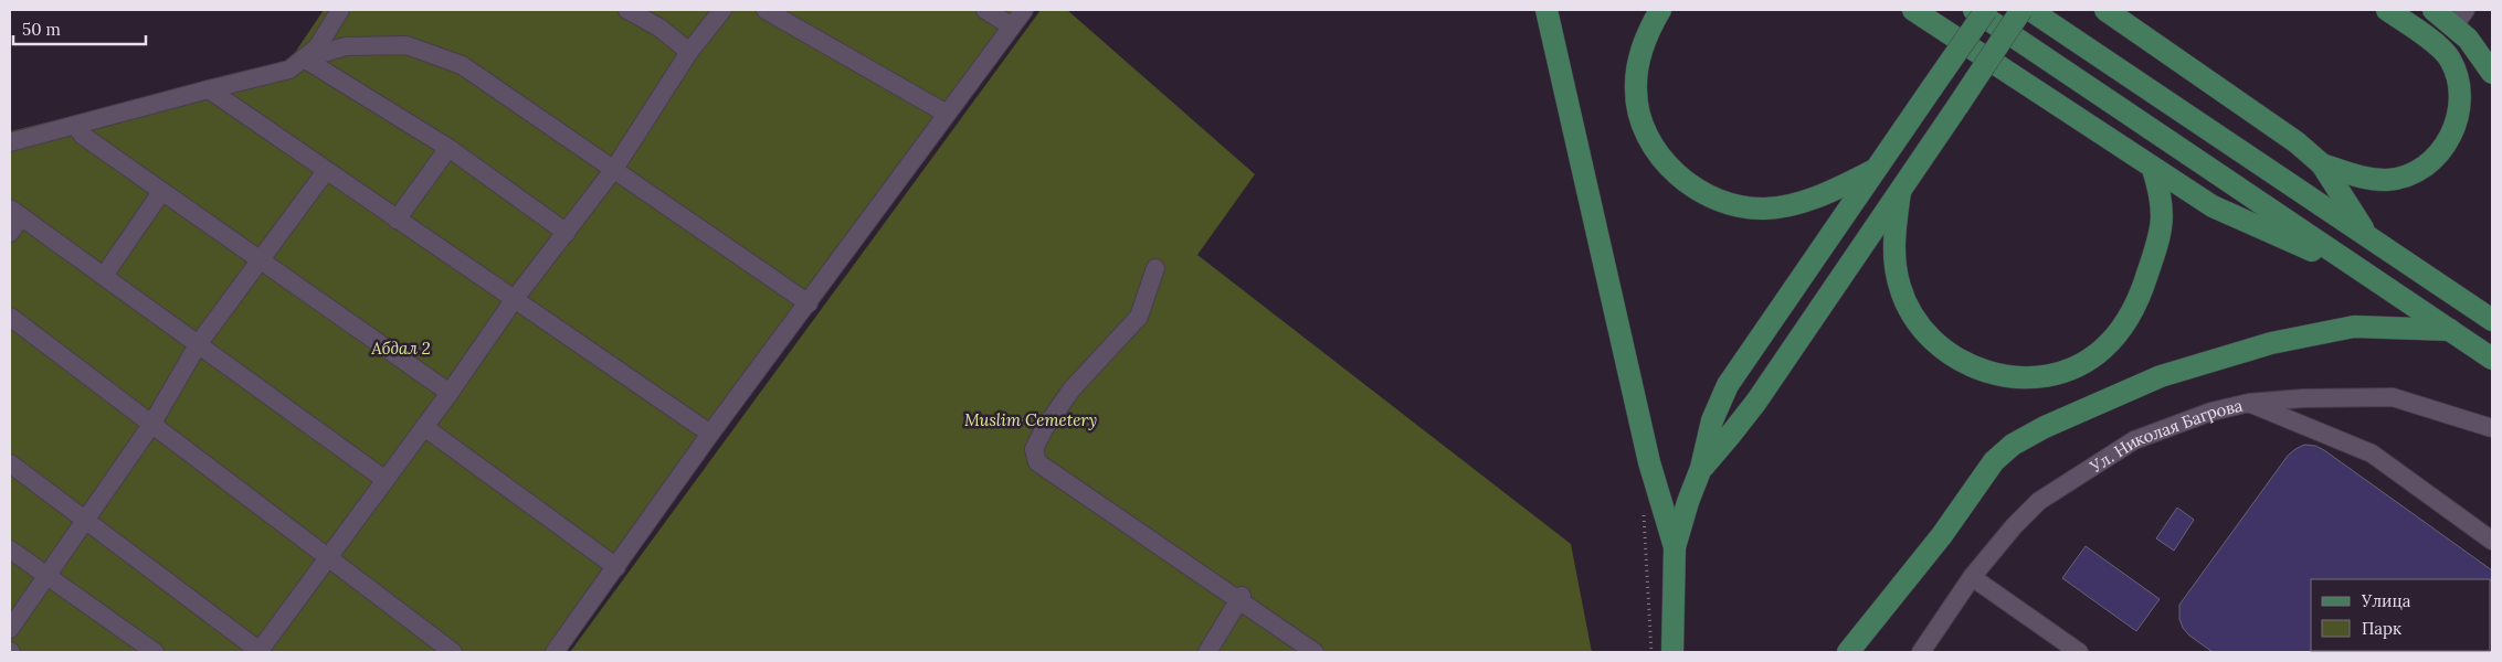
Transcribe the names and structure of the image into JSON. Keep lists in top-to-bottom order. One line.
{"streets":{"street":["Ул. Николая Багрова"]},"parks":["Абдал 2","Muslim Cemetery"],"legend":["Улица","Парк"],"scale_bar":"50 m"}
